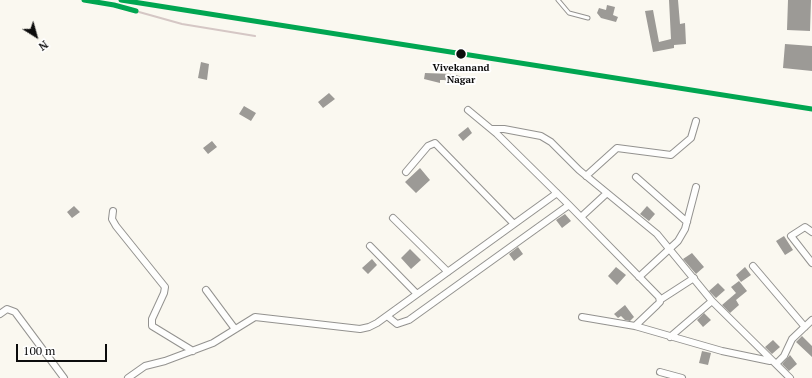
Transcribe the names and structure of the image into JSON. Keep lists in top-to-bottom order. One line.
{"places":["Vivekanand Nagar"],"scale_bar":"100 m","north":"bottom right"}
